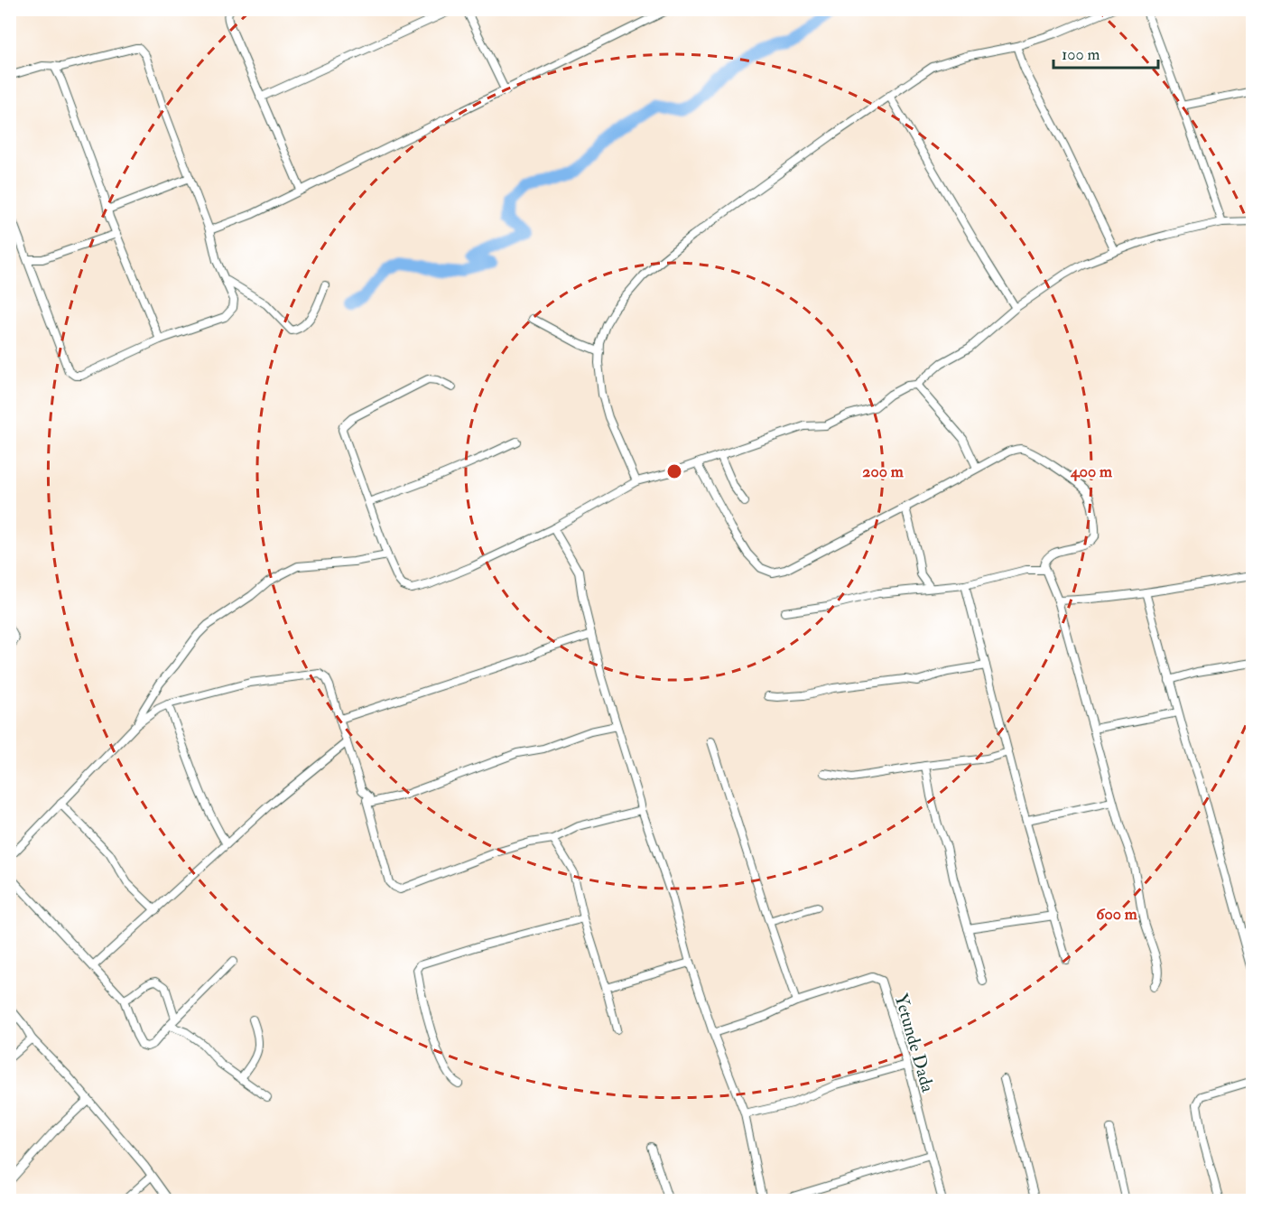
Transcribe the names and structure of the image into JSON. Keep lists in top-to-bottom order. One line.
{"streets":{"street":["Yetunde Dada"]},"scale_bar":"100 m","rings":["200 m","400 m","600 m"]}
